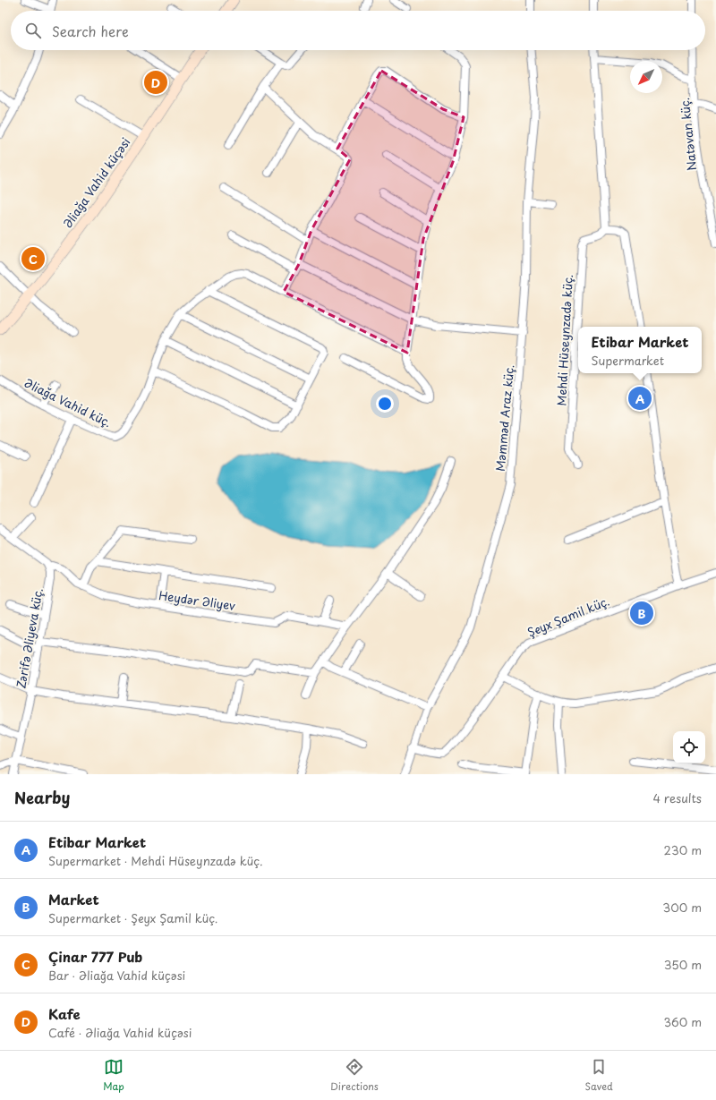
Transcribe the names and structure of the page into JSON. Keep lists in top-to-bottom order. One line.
{"streets":{"main road":["Əliağa Vahid küçəsi"],"street":["Natəvan küç.","Mehdi Hüseynzadə küç.","Əliağa Vahid küç.","Məmməd Araz küç.","Heydər Əliyev","Şeyx Şamil küç.","Zərifə Əliyeva küç."]},"crossings":[["Məmməd Araz küç.","Şeyx Şamil küç."],["Heydər Əliyev","Zərifə Əliyeva küç."]],"north":"bottom left","page":{"search":"Search here","pins":["D","C","A","B"],"popup":["Etibar Market","Supermarket"],"heading":["Nearby","4 results"],"list":[{"mark":"A","name":"Etibar Market","note":"Supermarket · Mehdi Hüseynzadə küç.","value":"230 m"},{"mark":"B","name":"Market","note":"Supermarket · Şeyx Şamil küç.","value":"300 m"},{"mark":"C","name":"Çinar 777 Pub","note":"Bar · Əliağa Vahid küçəsi","value":"350 m"},{"mark":"D","name":"Kafe","note":"Café · Əliağa Vahid küçəsi","value":"360 m"}],"nav":["Map","Directions","Saved"]}}
